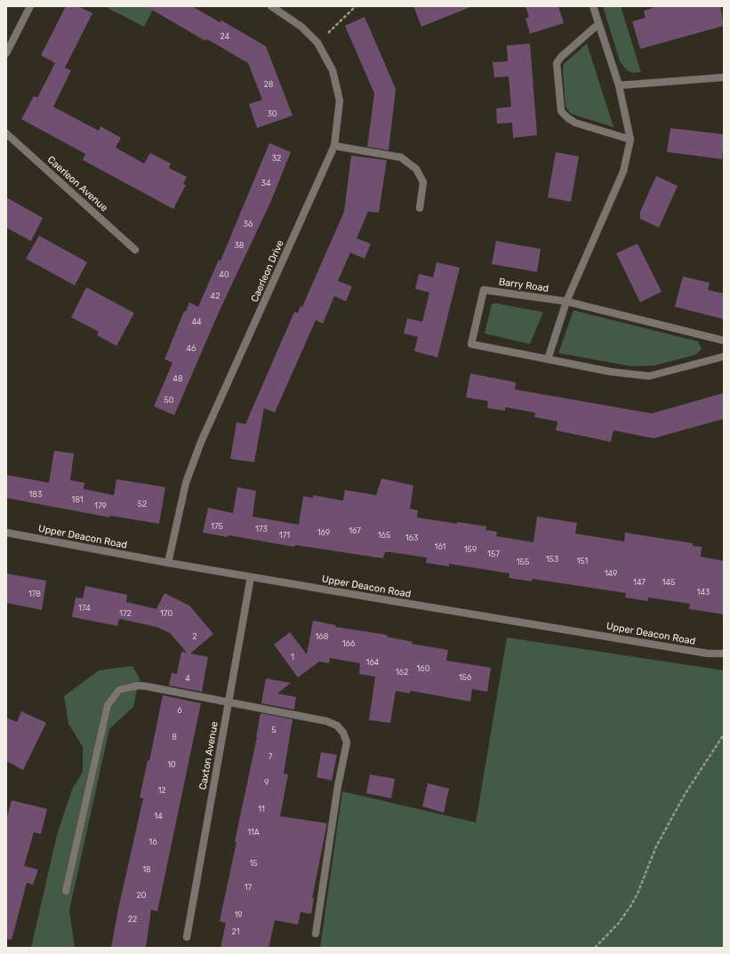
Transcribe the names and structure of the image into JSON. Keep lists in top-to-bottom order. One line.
{"streets":{"street":["Caerleon Avenue","Caerleon Drive","Barry Road","Upper Deacon Road","Caxton Avenue"]},"crossings":[["Caerleon Drive","Upper Deacon Road"],["Upper Deacon Road","Caxton Avenue"]],"house_numbers":["24","28","30","32","34","36","38","40","42","44","46","48","50","183","181","52","179","175","173","167","169","171","165","163","161","159","157","153","151","155","149","147","145","143","178","174","172","170","2","168","166","1","164","160","162","156","4","6","5","8","7","10","9","12","11","14","11A","16","15","18","17","20","19","22","21"]}
